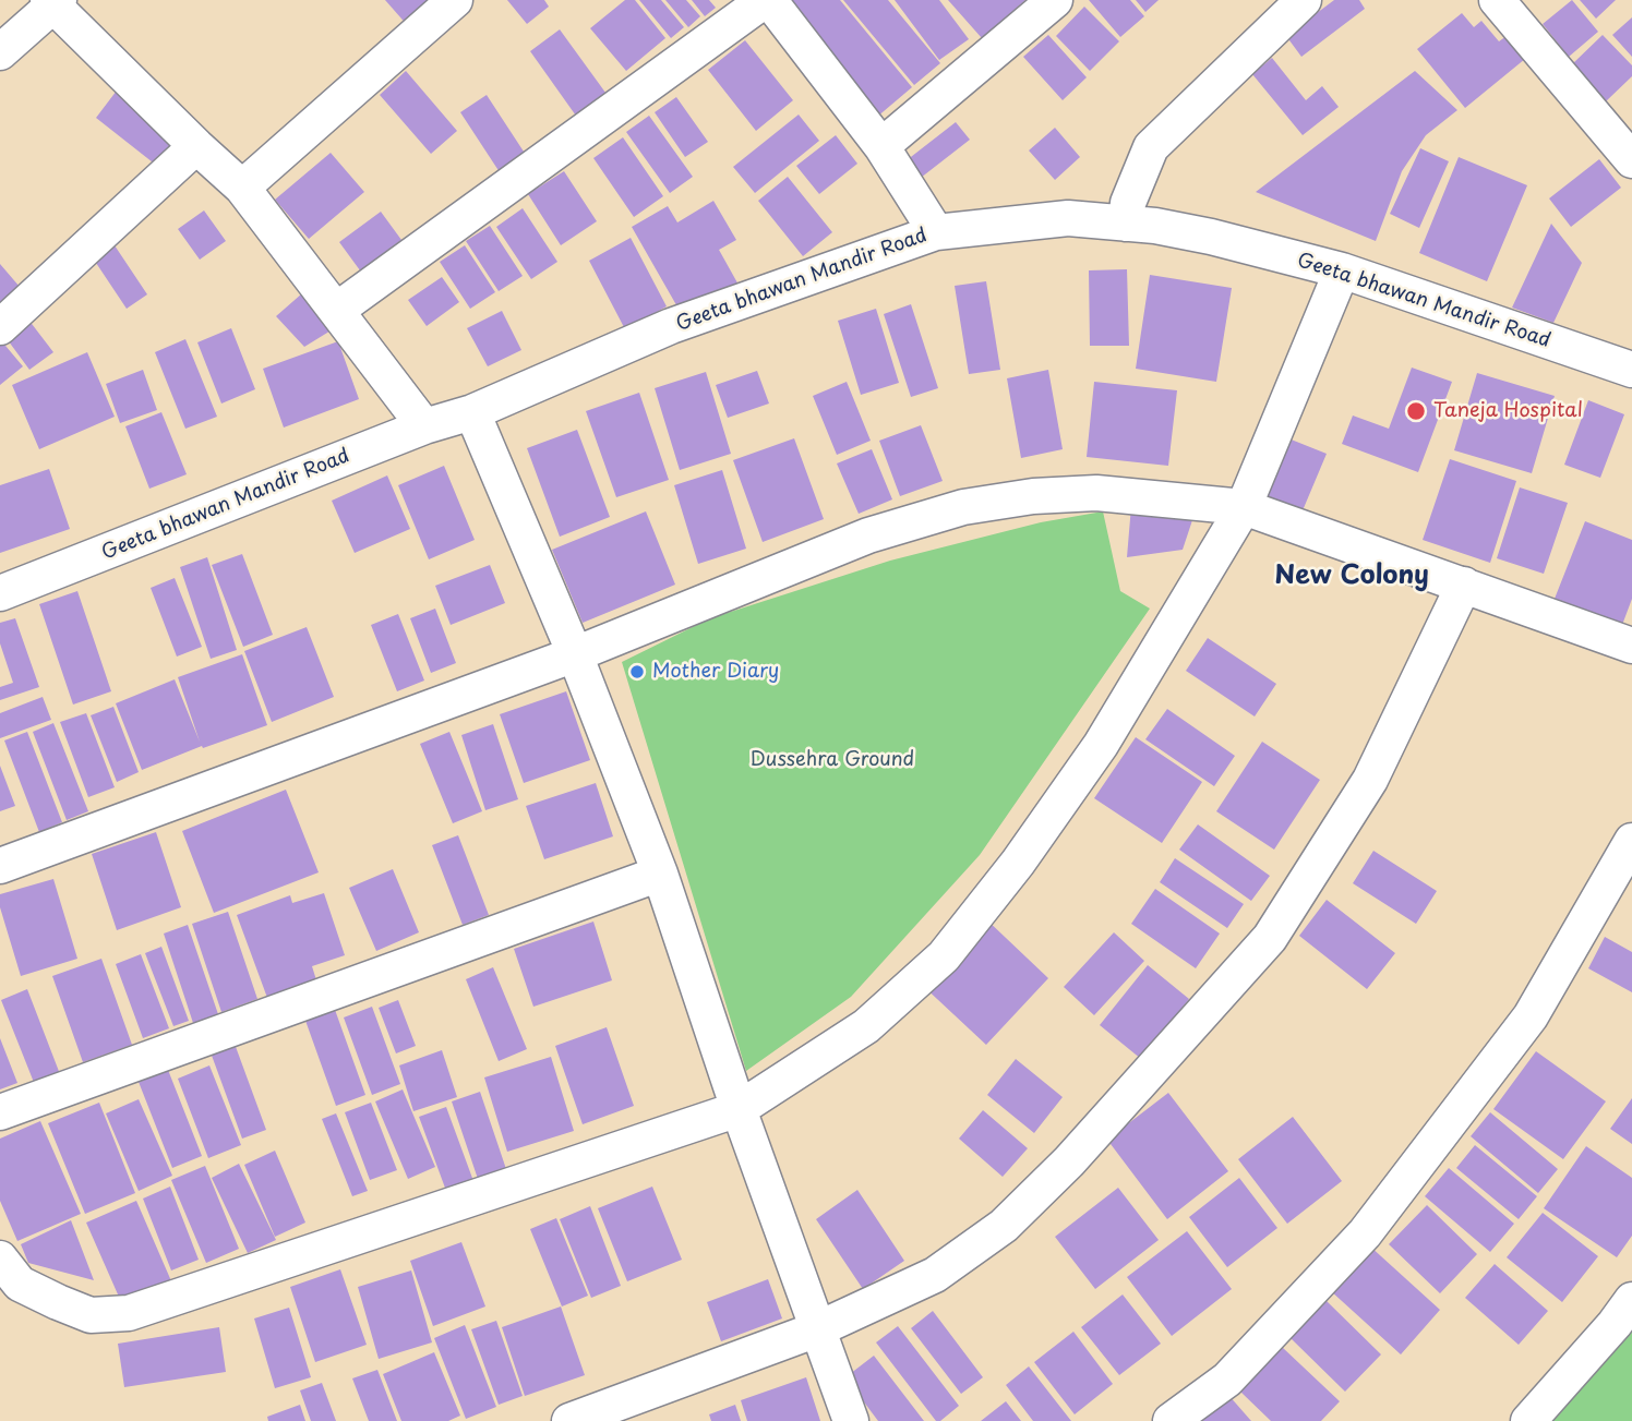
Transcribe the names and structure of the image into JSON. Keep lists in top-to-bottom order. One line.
{"streets":{"street":["Geeta bhawan Mandir Road"]},"districts":["New Colony"],"parks":["Dussehra Ground"],"places":["Taneja Hospital","Mother Diary"]}
